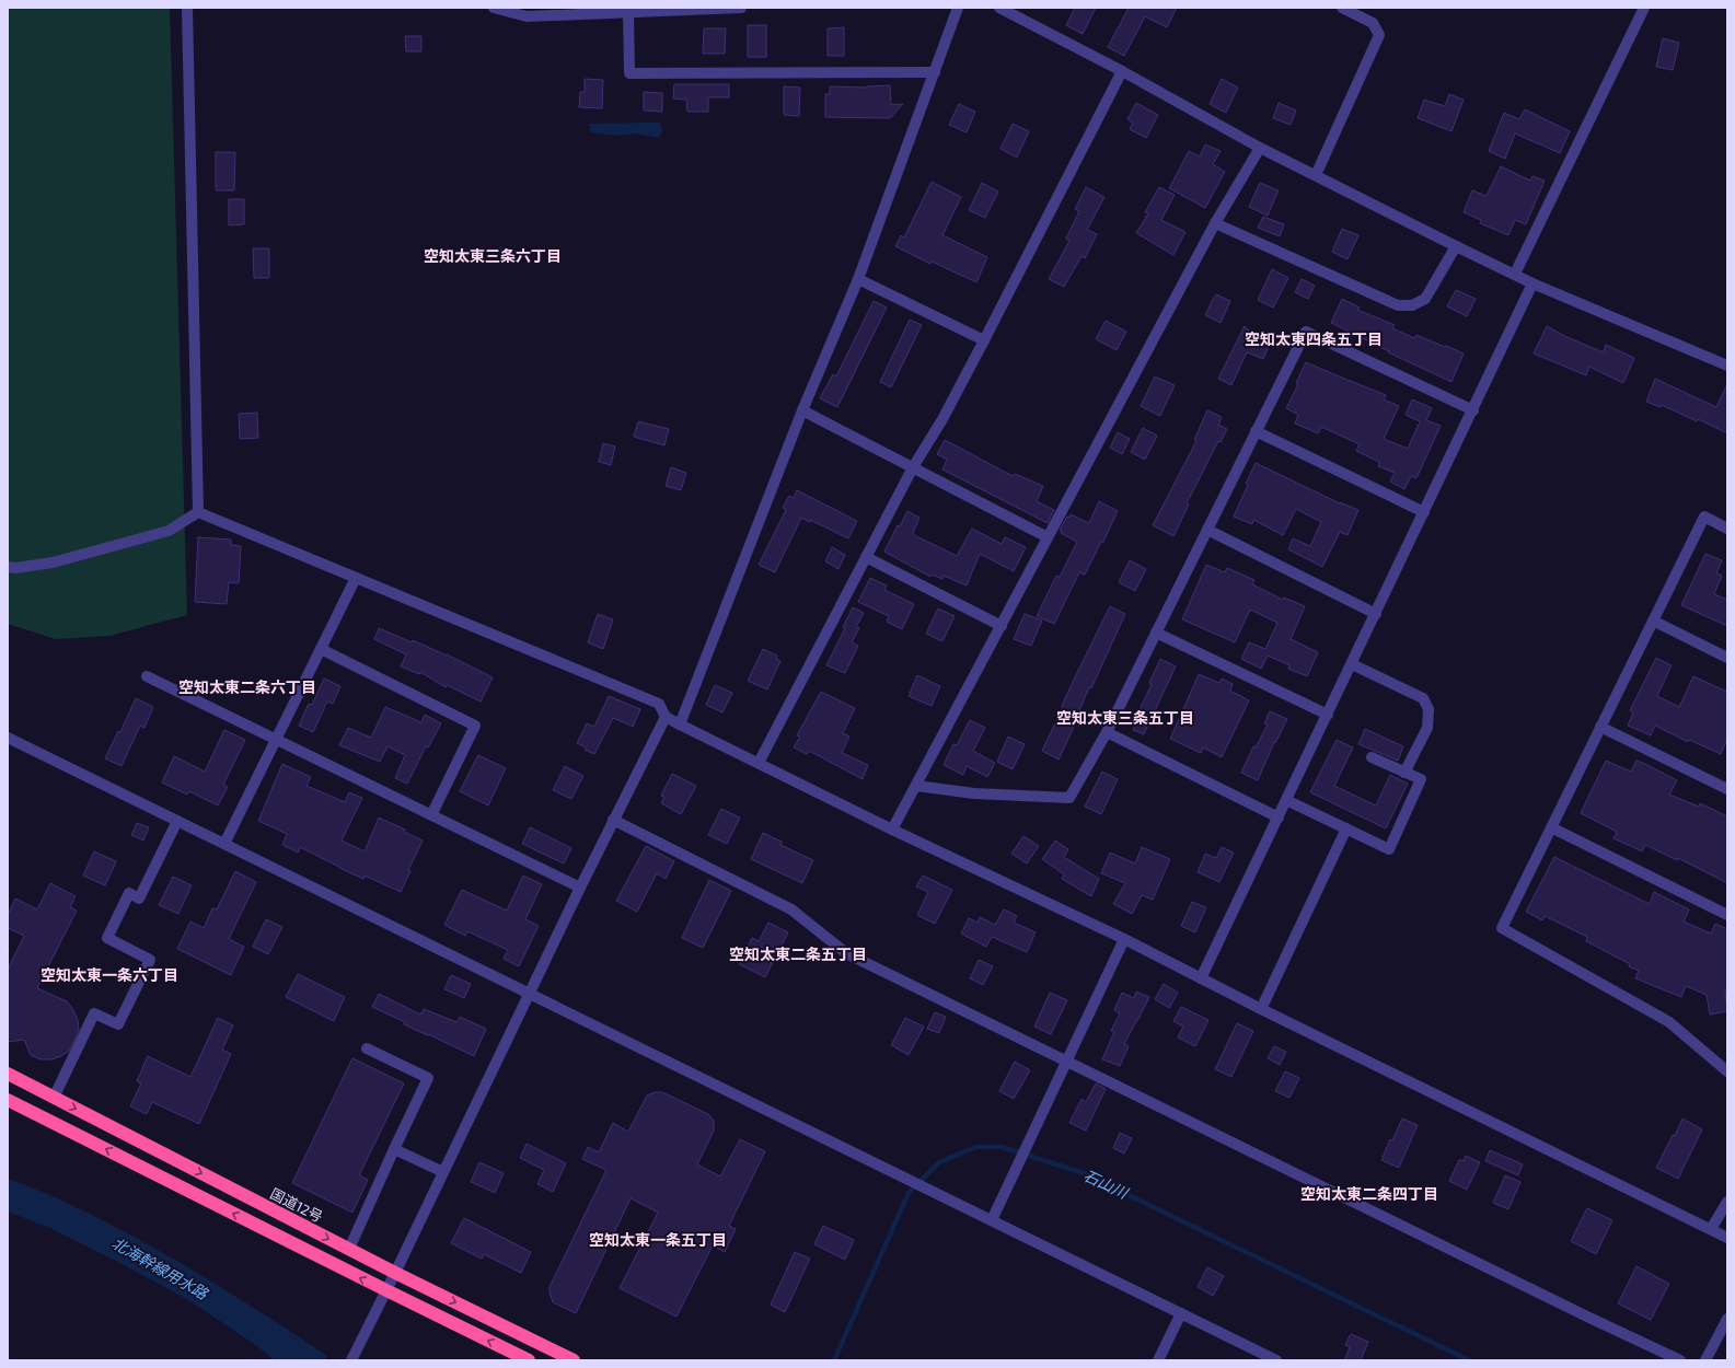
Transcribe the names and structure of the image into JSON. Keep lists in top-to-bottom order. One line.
{"streets":{"highway":["国道12号"]},"districts":["空知太東三条六丁目","空知太東四条五丁目","空知太東二条六丁目","空知太東三条五丁目","空知太東二条五丁目","空知太東一条六丁目","空知太東二条四丁目","空知太東一条五丁目"],"water":["石山川","北海幹線用水路"]}
